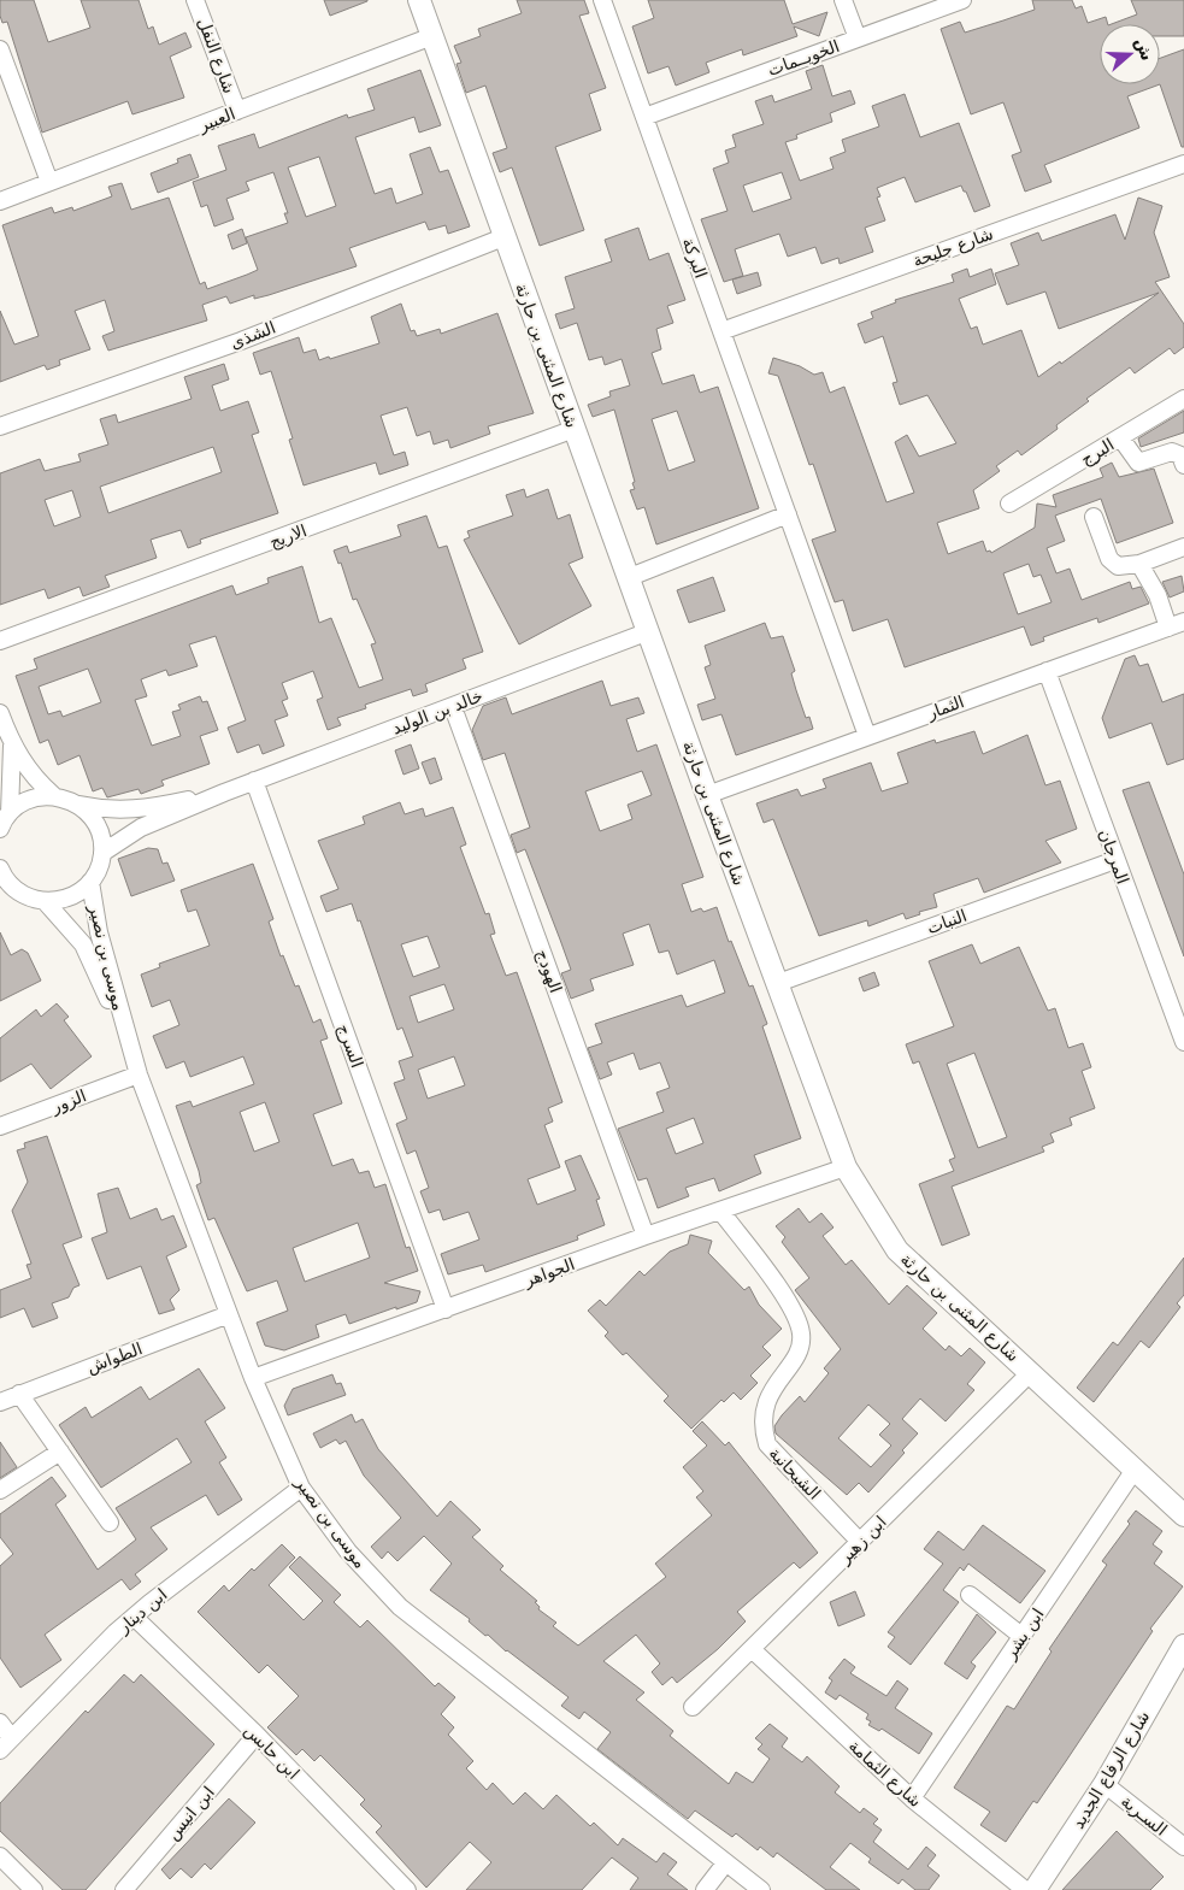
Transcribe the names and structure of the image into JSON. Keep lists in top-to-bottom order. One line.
{"streets":{"street":["شارع النفل","الخويــمات","العبير","شارع جليحة","البركة","الشذى","شارع المثنى بن حارثة","البرج","الاريج","الثمار","خالد بن الوليد","المرجان","النبات","موسى بن نصير","الهودج","السرج","الزور","الجواهر","الطواش","الشيحانية","ابن زهير","ابن دينار","ابن بشر","ابن حابس","شارع الرفاع الجديد","شارع الثمامة","ابن انيس","السـرية"]},"crossings":[["شارع النفل","العبير"],["الخويــمات","البركة"],["العبير","شارع المثنى بن حارثة"],["شارع جليحة","البركة"],["البركة","الثمار"],["الشذى","شارع المثنى بن حارثة"],["شارع المثنى بن حارثة","الاريج"],["شارع المثنى بن حارثة","الثمار"],["شارع المثنى بن حارثة","خالد بن الوليد"],["شارع المثنى بن حارثة","النبات"],["شارع المثنى بن حارثة","الجواهر"],["شارع المثنى بن حارثة","ابن زهير"],["شارع المثنى بن حارثة","ابن بشر"],["الثمار","المرجان"],["خالد بن الوليد","الهودج"],["خالد بن الوليد","السرج"],["المرجان","النبات"],["موسى بن نصير","الزور"],["موسى بن نصير","الجواهر"],["موسى بن نصير","الطواش"],["موسى بن نصير","ابن دينار"],["الهودج","الجواهر"],["السرج","الجواهر"],["الجواهر","الشيحانية"],["الشيحانية","ابن زهير"],["ابن زهير","شارع الثمامة"],["ابن دينار","ابن حابس"],["ابن بشر","شارع الثمامة"],["ابن حابس","ابن انيس"],["شارع الرفاع الجديد","السـرية"]],"north":"right"}
